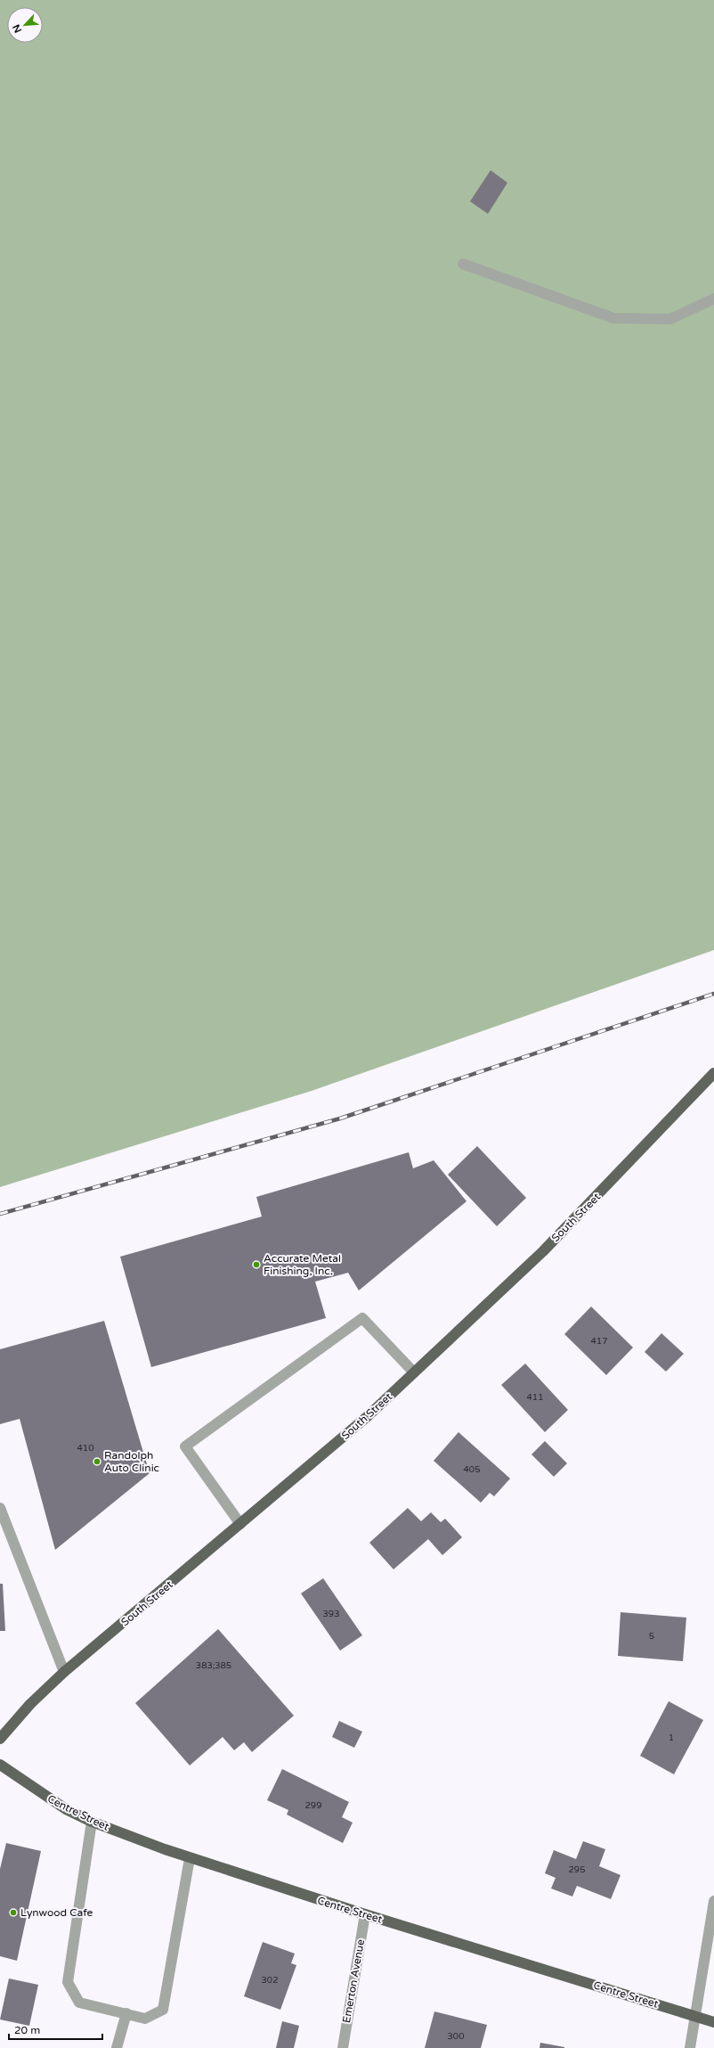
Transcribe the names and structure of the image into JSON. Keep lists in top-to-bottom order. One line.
{"streets":{"main road":["South Street","Centre Street"],"street":["Emerton Avenue"]},"crossings":[["Centre Street","Emerton Avenue"]],"places":["Accurate Metal Finishing, Inc.","Randolph Auto Clinic","Lynwood Cafe"],"house_numbers":["417","411","410","405","393","5","383;385","1","299","295","302","300"],"scale_bar":"20 m","north":"bottom left"}
